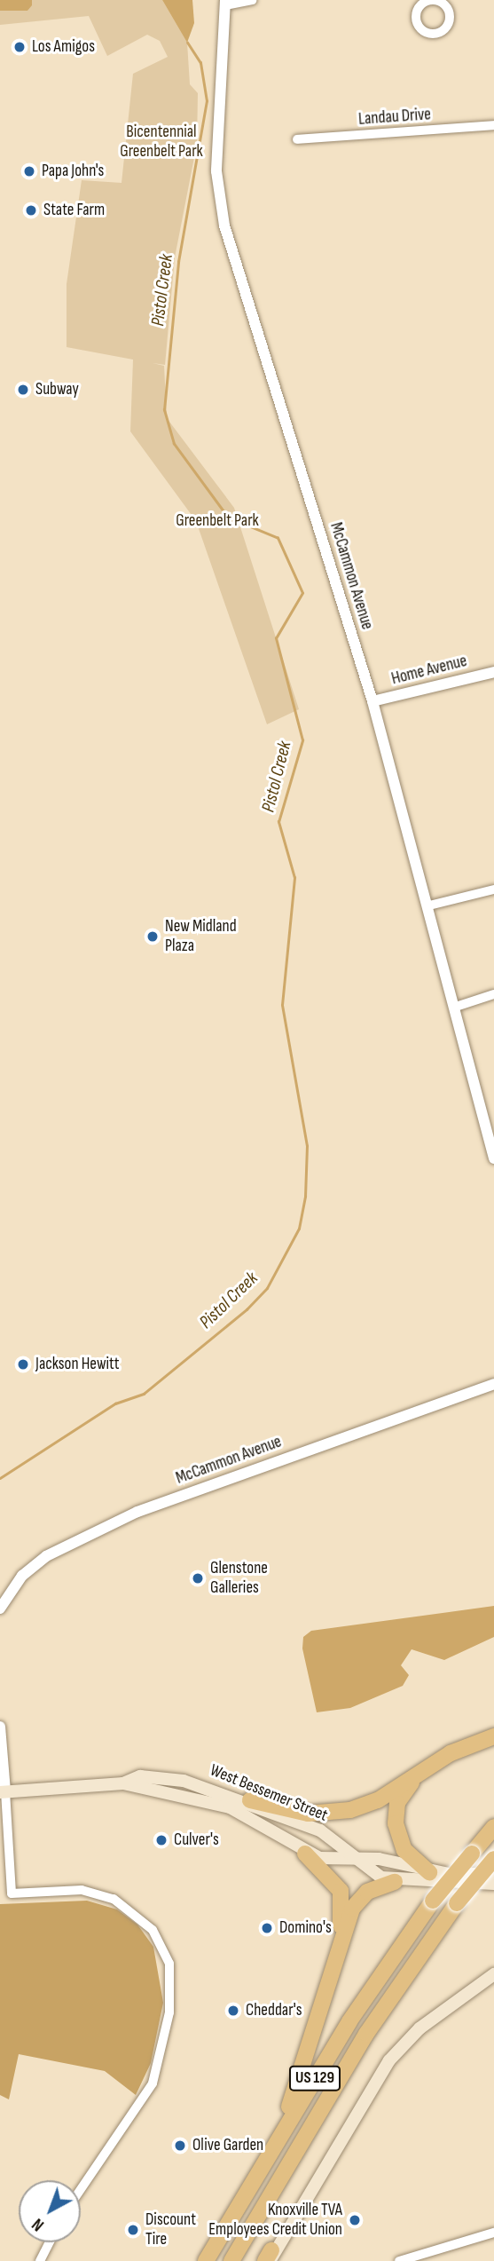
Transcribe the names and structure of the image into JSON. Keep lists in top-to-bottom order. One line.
{"streets":{"highway":["US 129"],"main road":["West Bessemer Street"],"street":["Landau Drive","McCammon Avenue","Home Avenue"]},"crossings":[["McCammon Avenue","Home Avenue"]],"water":["Pistol Creek"],"parks":["Bicentennial Greenbelt Park","Greenbelt Park"],"places":["Los Amigos","Papa John's","State Farm","Subway","New Midland Plaza","Jackson Hewitt","Glenstone Galleries","Culver's","Domino's","Cheddar's","Olive Garden","Knoxville TVA Employees Credit Union","Discount Tire"],"north":"bottom left"}
